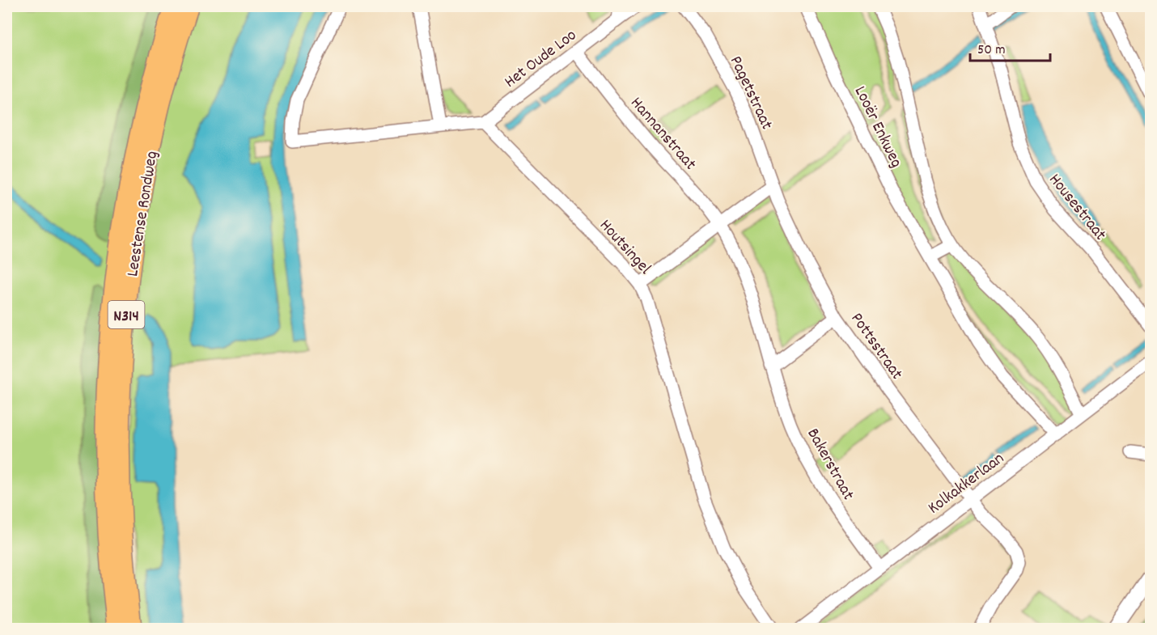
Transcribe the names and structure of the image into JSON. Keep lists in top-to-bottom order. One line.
{"streets":{"main road":["Leestense Rondweg","N314"],"street":["Het Oude Loo","Pagetstraat","Looër Enkweg","Hannanstraat","Housestraat","Houtsingel","Pottsstraat","Bakerstraat","Kolkakkerlaan"]},"crossings":[["Het Oude Loo","Hannanstraat"],["Het Oude Loo","Houtsingel"],["Pagetstraat","Pottsstraat"],["Looër Enkweg","Kolkakkerlaan"],["Hannanstraat","Bakerstraat"],["Pottsstraat","Kolkakkerlaan"],["Bakerstraat","Kolkakkerlaan"]],"scale_bar":"50 m"}
